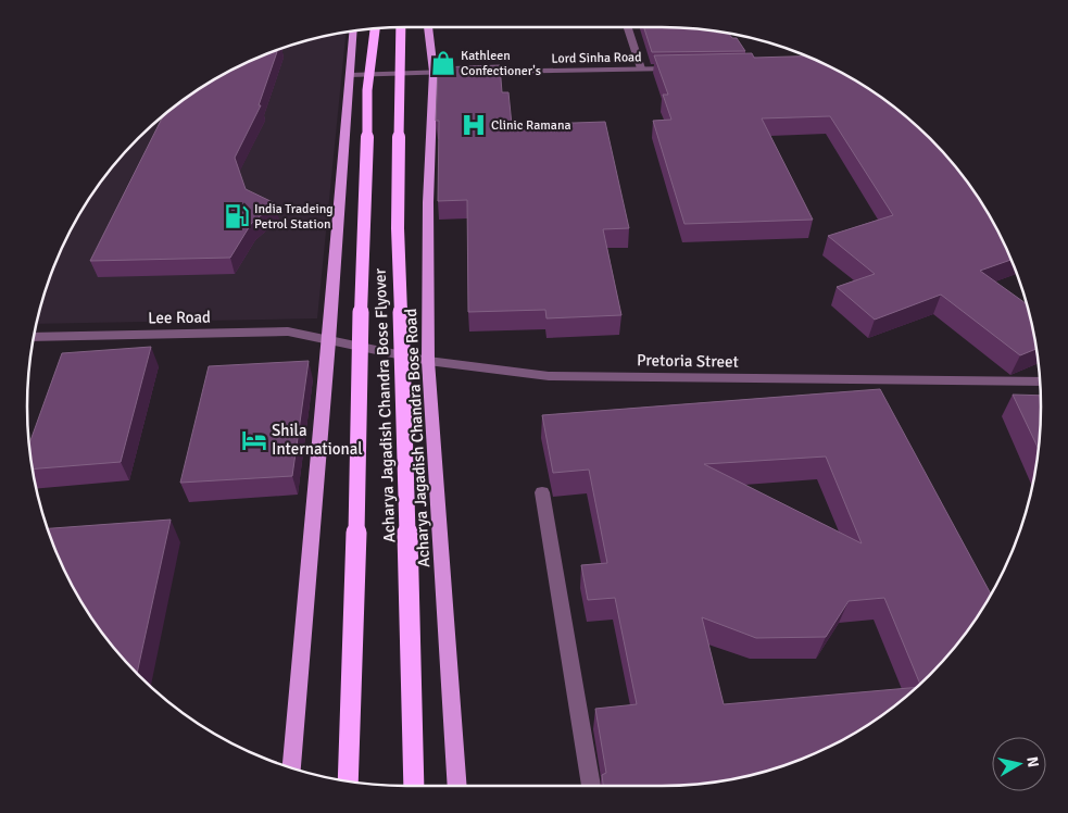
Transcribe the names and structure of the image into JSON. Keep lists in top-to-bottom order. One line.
{"streets":{"highway":["Acharya Jagadish Chandra Bose Flyover"],"main road":["Acharya Jagadish Chandra Bose Road"],"street":["Lord Sinha Road","Lee Road","Pretoria Street"]},"crossings":[["Lee Road","Pretoria Street"],["Pretoria Street","Acharya Jagadish Chandra Bose Road"]],"places":{"shop":["Kathleen Confectioner's"],"hospital":["Clinic Ramana"],"fuel station":["India Tradeing Petrol Station"],"hotel":["Shila International"]},"north":"right"}
